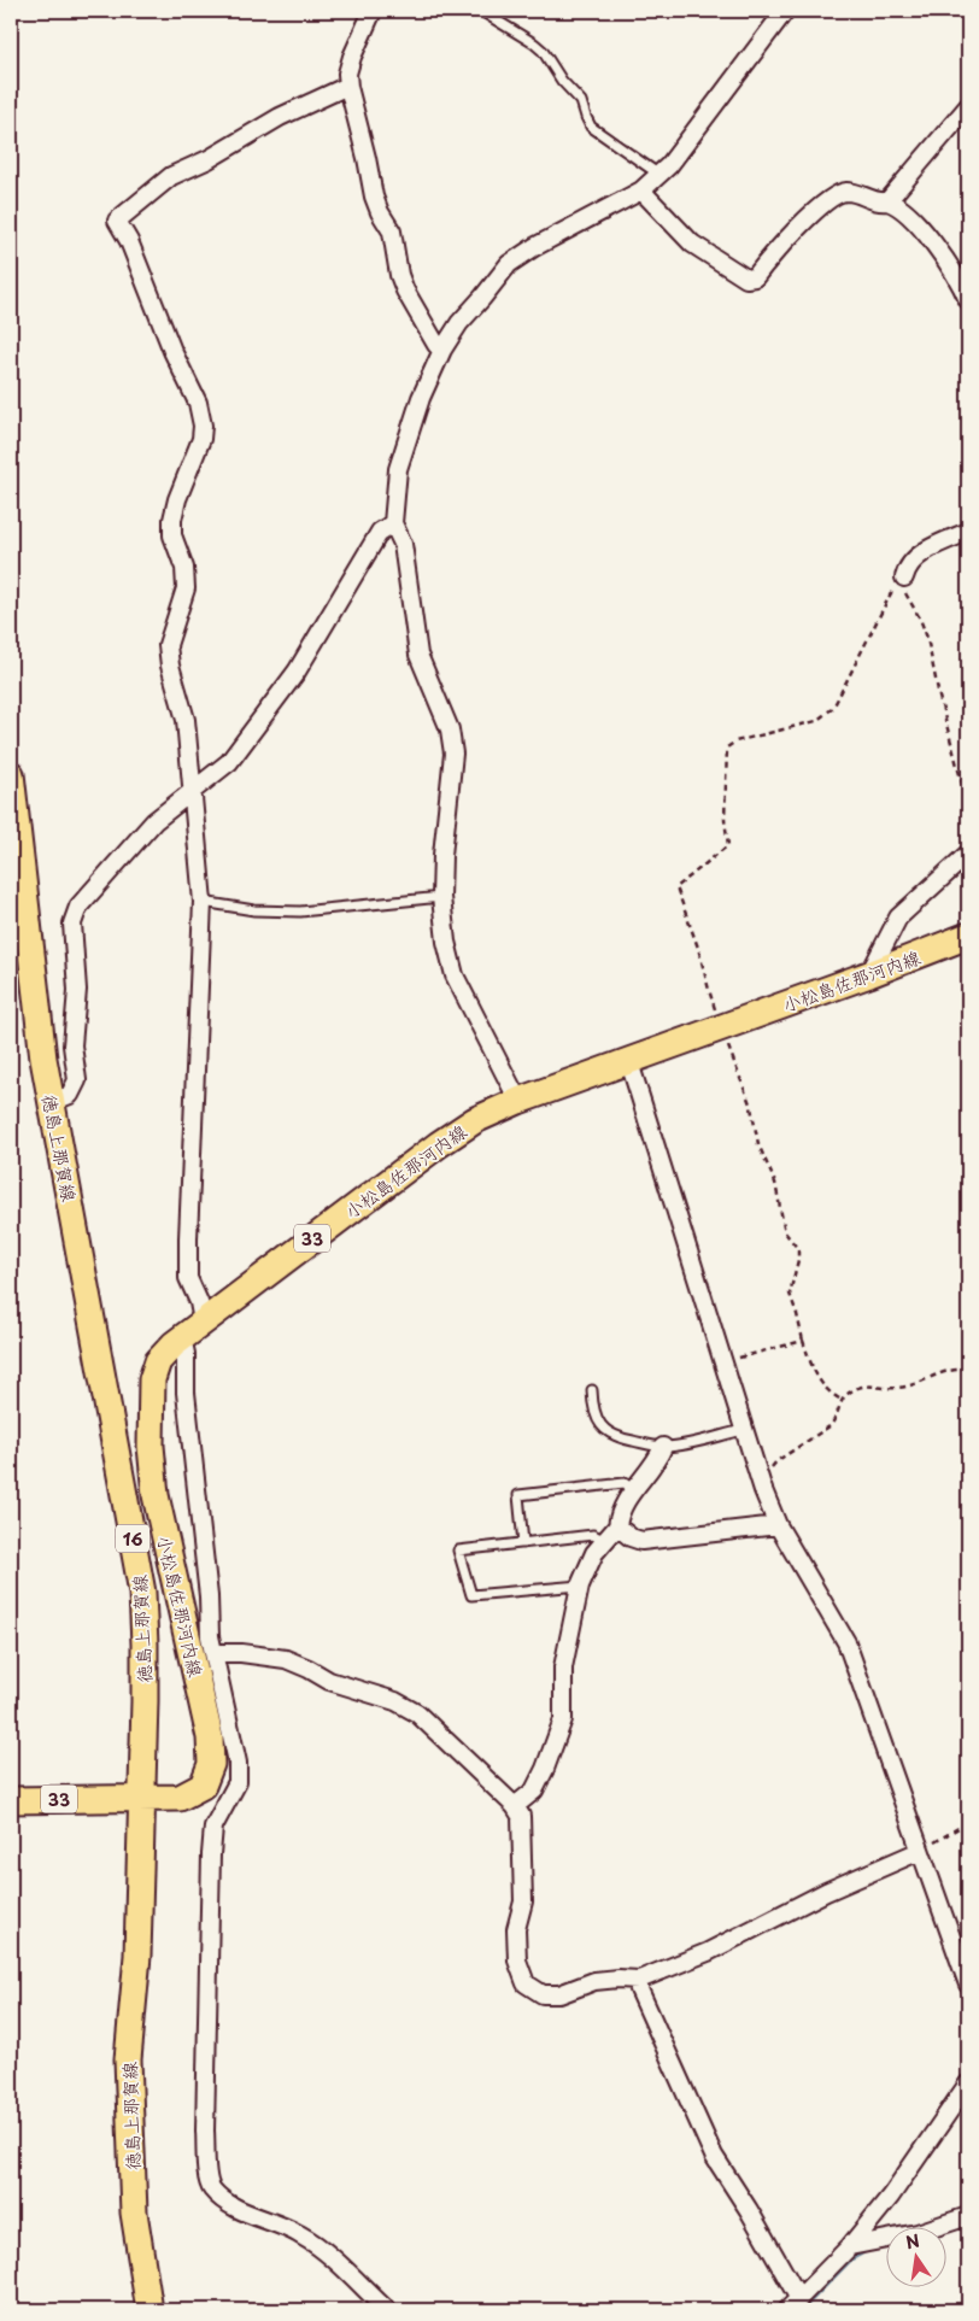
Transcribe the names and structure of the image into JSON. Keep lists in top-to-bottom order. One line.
{"streets":{"main road":["小松島佐那河内線","徳島上那賀線","33","16"]},"crossings":[["小松島佐那河内線","徳島上那賀線"]],"north":"top"}
